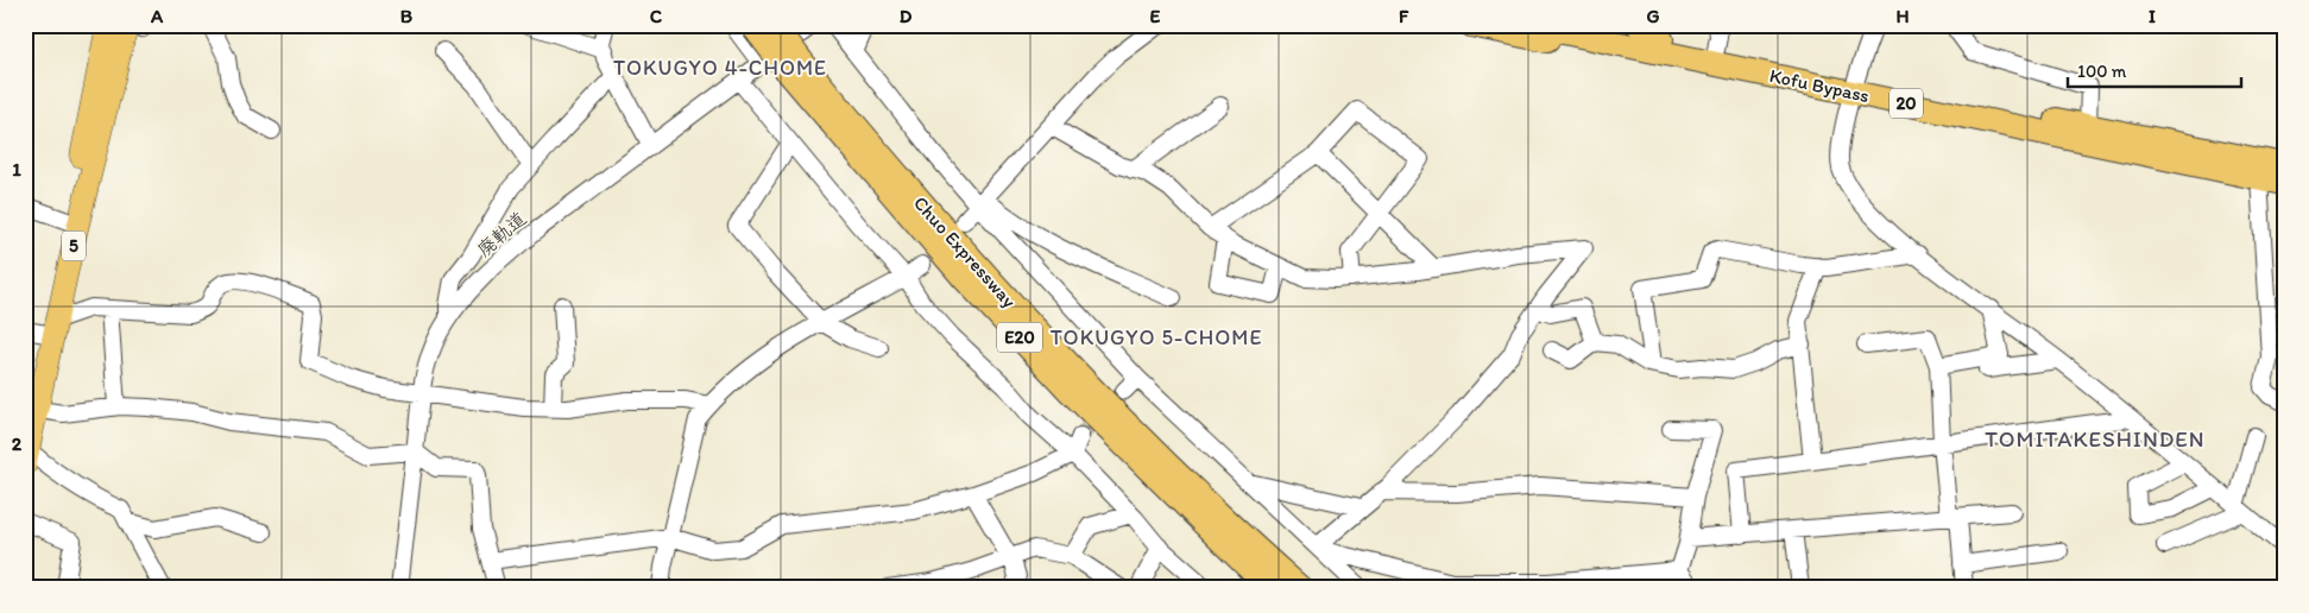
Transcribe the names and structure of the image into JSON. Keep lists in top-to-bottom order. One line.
{"streets":{"highway":["Kofu Bypass","20","Chuo Expressway","E20"],"main road":["5"],"street":["廃軌道"]},"districts":["TOKUGYO 4-CHOME","TOKUGYO 5-CHOME","TOMITAKESHINDEN"],"scale_bar":"100 m","grid":{"columns":["A","B","C","D","E","F","G","H","I"],"rows":["1","2"]}}
